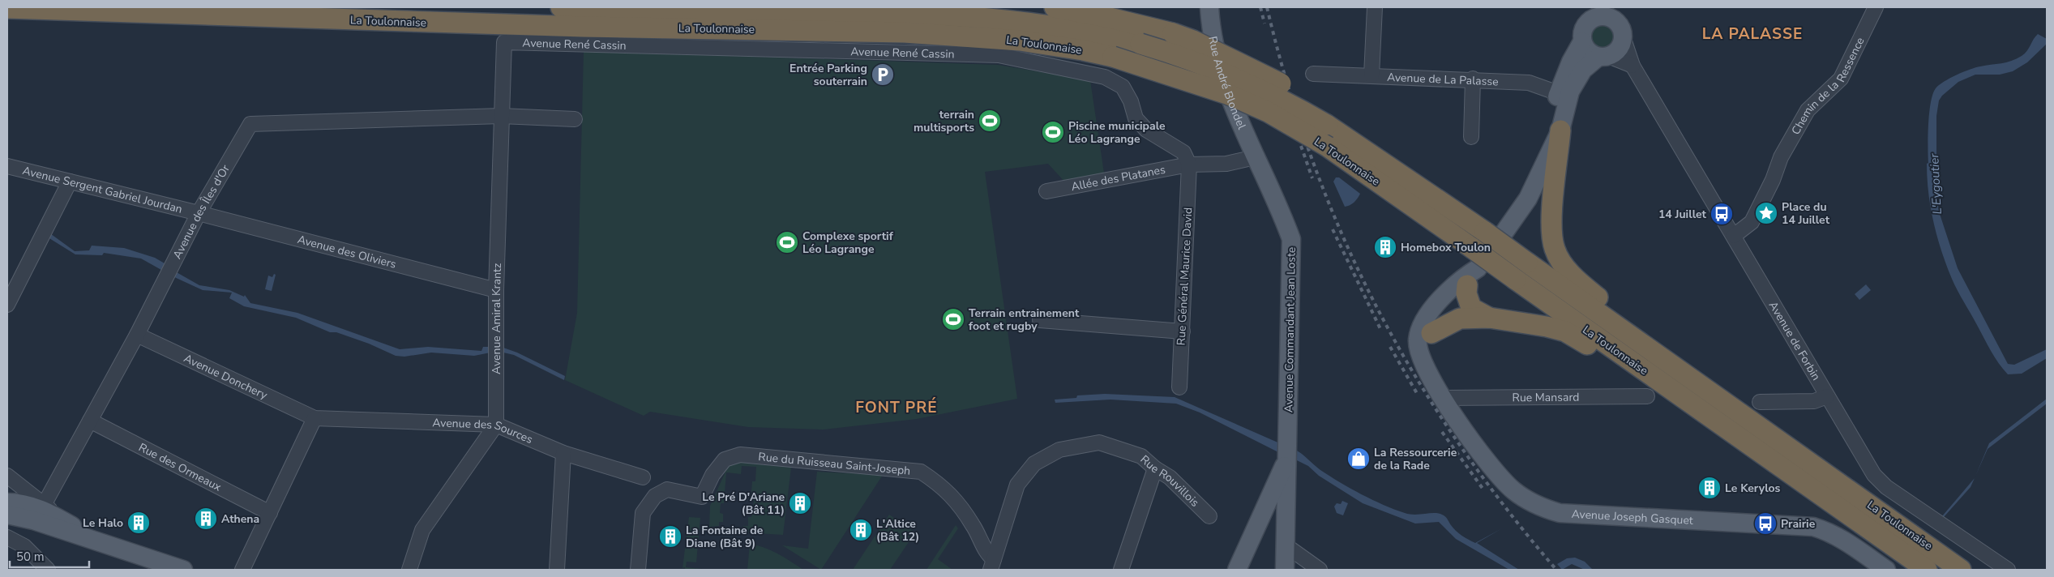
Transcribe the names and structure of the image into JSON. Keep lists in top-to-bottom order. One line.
{"streets":{"highway":["La Toulonnaise"],"main road":["Rue André Blondel","Avenue Commandant Jean Loste","Avenue Joseph Gasquet"],"street":["Avenue René Cassin","Avenue de La Palasse","Chemin de la Ressence","Allée des Platanes","Avenue Sergent Gabriel Jourdan","Avenue des Îles d'Or","Avenue des Oliviers","Rue Général Maurice David","Avenue Amiral Krantz","Avenue de Forbin","Avenue Donchery","Rue Mansard","Avenue des Sources","Rue du Ruisseau Saint-Joseph","Rue des Ormeaux","Rue Rouvillois"]},"crossings":[["Avenue René Cassin","Allée des Platanes"],["Avenue René Cassin","Rue Général Maurice David"],["Avenue René Cassin","Avenue Amiral Krantz"],["Avenue de La Palasse","Avenue Joseph Gasquet"],["Rue André Blondel","Avenue Commandant Jean Loste"],["Chemin de la Ressence","Avenue de Forbin"],["Allée des Platanes","Rue Général Maurice David"],["Avenue Sergent Gabriel Jourdan","Avenue des Îles d'Or"],["Avenue Sergent Gabriel Jourdan","Avenue des Oliviers"],["Avenue des Îles d'Or","Avenue des Oliviers"],["Avenue des Îles d'Or","Avenue Amiral Krantz"],["Avenue des Îles d'Or","Avenue Donchery"],["Avenue des Îles d'Or","Rue des Ormeaux"],["Avenue des Oliviers","Avenue Amiral Krantz"],["Avenue Amiral Krantz","Avenue des Sources"],["Avenue de Forbin","Avenue Joseph Gasquet"],["Avenue Donchery","Avenue des Sources"],["Rue Mansard","Avenue Joseph Gasquet"],["Rue du Ruisseau Saint-Joseph","Rue Rouvillois"]],"districts":["LA PALASSE","FONT PRÉ"],"water":["L'Eygoutier"],"places":{"parking":["Entrée Parking souterrain"],"sports":["terrain multisports","Piscine municipale Léo Lagrange","Complexe sportif Léo Lagrange","Terrain entrainement foot et rugby"],"place":["Place du 14 Juillet"],"bus stop":["14 Juillet","Prairie"],"building":["Homebox Toulon","Le Kerylos","Le Pré D'Ariane (Bât 11)","Athena","Le Halo","L'Altice (Bât 12)","La Fontaine de Diane (Bât 9)"],"shop":["La Ressourcerie de la Rade"]},"scale_bar":"50 m"}
